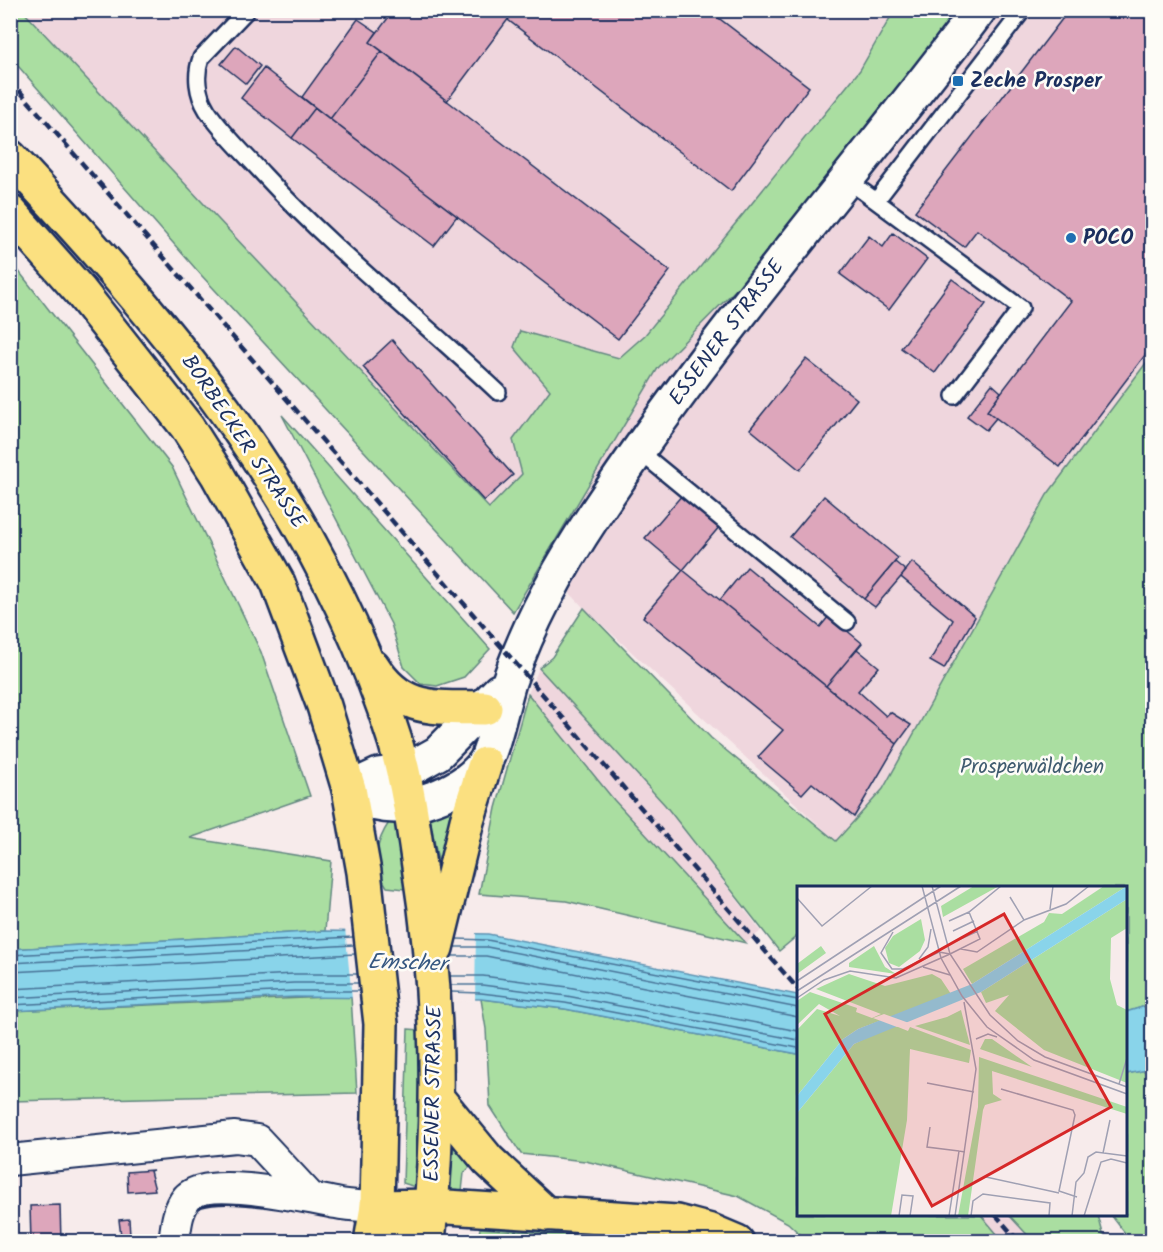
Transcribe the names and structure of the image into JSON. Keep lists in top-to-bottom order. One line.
{"streets":{"main road":["ESSENER STRASSE","BORBECKER STRASSE"]},"crossings":[["ESSENER STRASSE","BORBECKER STRASSE"]],"water":["Emscher"],"parks":["Prosperwäldchen"],"places":{"transit":["Zeche Prosper"],"other":["POCO"]}}
